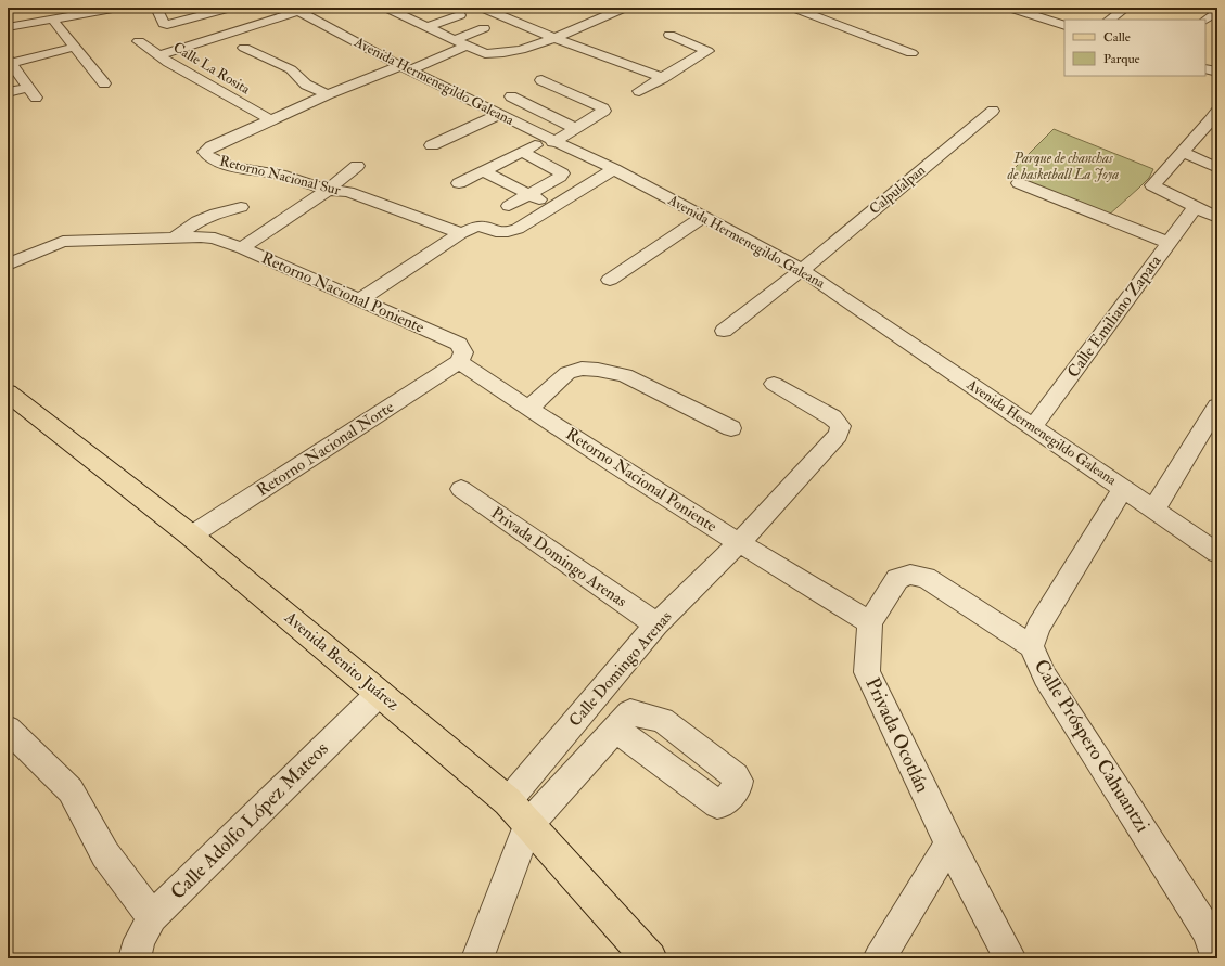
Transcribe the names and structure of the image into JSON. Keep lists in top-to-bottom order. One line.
{"streets":{"main road":["Avenida Benito Juárez"],"street":["Calle La Rosita","Avenida Hermenegildo Galeana","Retorno Nacional Sur","Calpulalpan","Retorno Nacional Poniente","Calle Emiliano Zapata","Retorno Nacional Norte","Privada Domingo Arenas","Calle Domingo Arenas","Privada Ocotlán","Calle Próspero Cahuantzi","Calle Adolfo López Mateos"]},"crossings":[["Calle La Rosita","Retorno Nacional Sur"],["Avenida Hermenegildo Galeana","Retorno Nacional Sur"],["Avenida Hermenegildo Galeana","Calpulalpan"],["Avenida Hermenegildo Galeana","Calle Emiliano Zapata"],["Avenida Hermenegildo Galeana","Calle Próspero Cahuantzi"],["Retorno Nacional Poniente","Retorno Nacional Norte"],["Retorno Nacional Poniente","Calle Domingo Arenas"],["Retorno Nacional Poniente","Privada Ocotlán"],["Retorno Nacional Norte","Avenida Benito Juárez"],["Privada Domingo Arenas","Calle Domingo Arenas"],["Avenida Benito Juárez","Calle Domingo Arenas"],["Avenida Benito Juárez","Calle Adolfo López Mateos"]],"parks":["Parque de chanchas de basketball La Joya"],"legend":["Calle","Parque"]}
